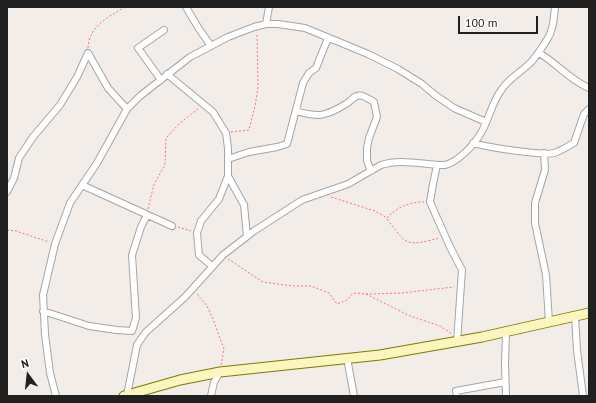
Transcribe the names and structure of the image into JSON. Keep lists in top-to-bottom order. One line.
{"scale_bar":"100 m","north":"top"}
